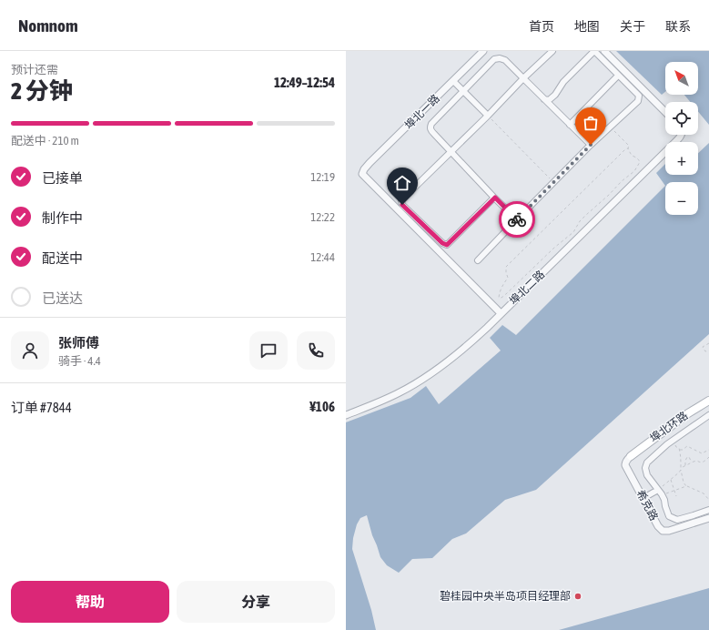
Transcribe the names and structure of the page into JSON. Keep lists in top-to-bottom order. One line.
{"streets":{"main road":["埠北环路"],"street":["埠北一路","埠北二路","希克路"]},"crossings":[["埠北一路","埠北二路"],["埠北环路","希克路"]],"places":["碧桂园中央半岛项目经理部"],"north":"top left","page":{"header":"Nomnom","nav":["首页","地图","关于","联系"],"heading":["2 分钟","预计还需","12:49–12:54"],"panel":["张师傅","骑手 · 4.4","订单 #7844","¥106"],"map_buttons":["+","−"],"bar":"配送中 · 210 m","list":[["已接单","12:19"],["制作中","12:22"],["配送中","12:44"],"已送达"],"buttons":["帮助","分享"]}}
